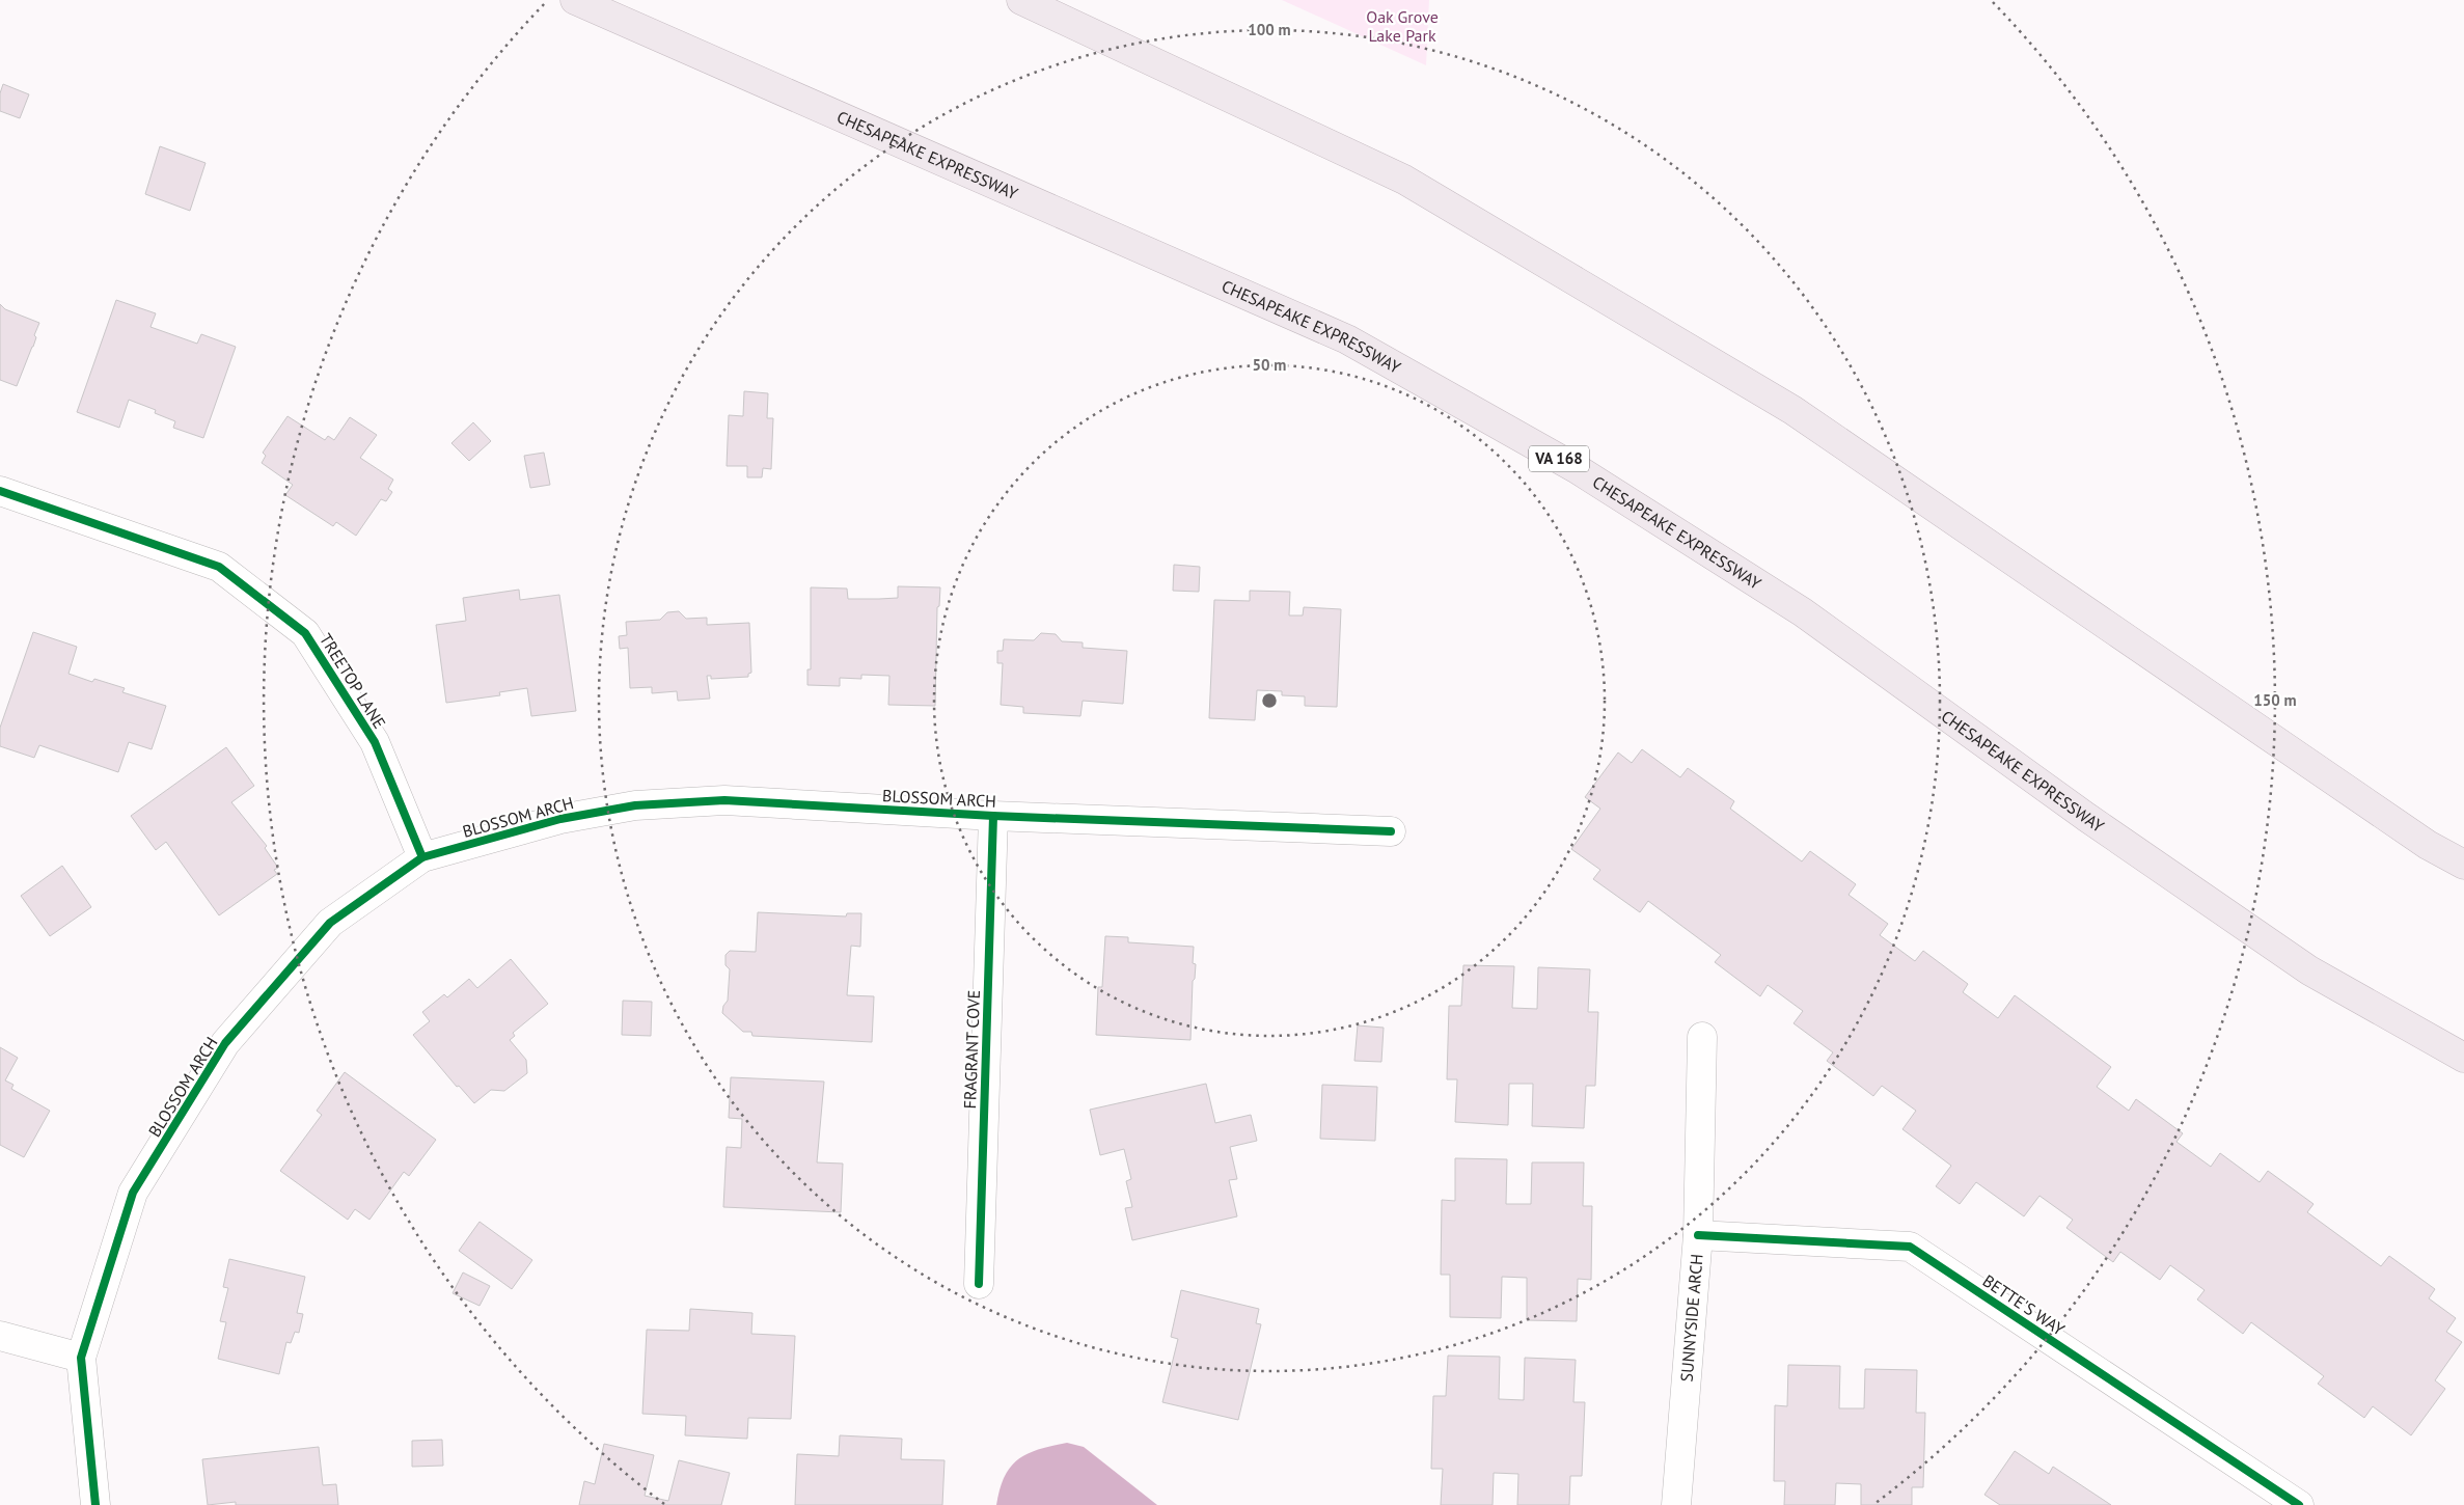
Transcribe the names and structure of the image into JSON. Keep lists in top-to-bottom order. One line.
{"streets":{"highway":["CHESAPEAKE EXPRESSWAY","VA 168"],"street":["TREETOP LANE","BLOSSOM ARCH","FRAGRANT COVE","BETTE'S WAY","SUNNYSIDE ARCH"]},"crossings":[["TREETOP LANE","BLOSSOM ARCH"],["BLOSSOM ARCH","FRAGRANT COVE"],["BETTE'S WAY","SUNNYSIDE ARCH"]],"parks":["Oak Grove Lake Park"],"rings":["100 m","50 m","150 m"]}
